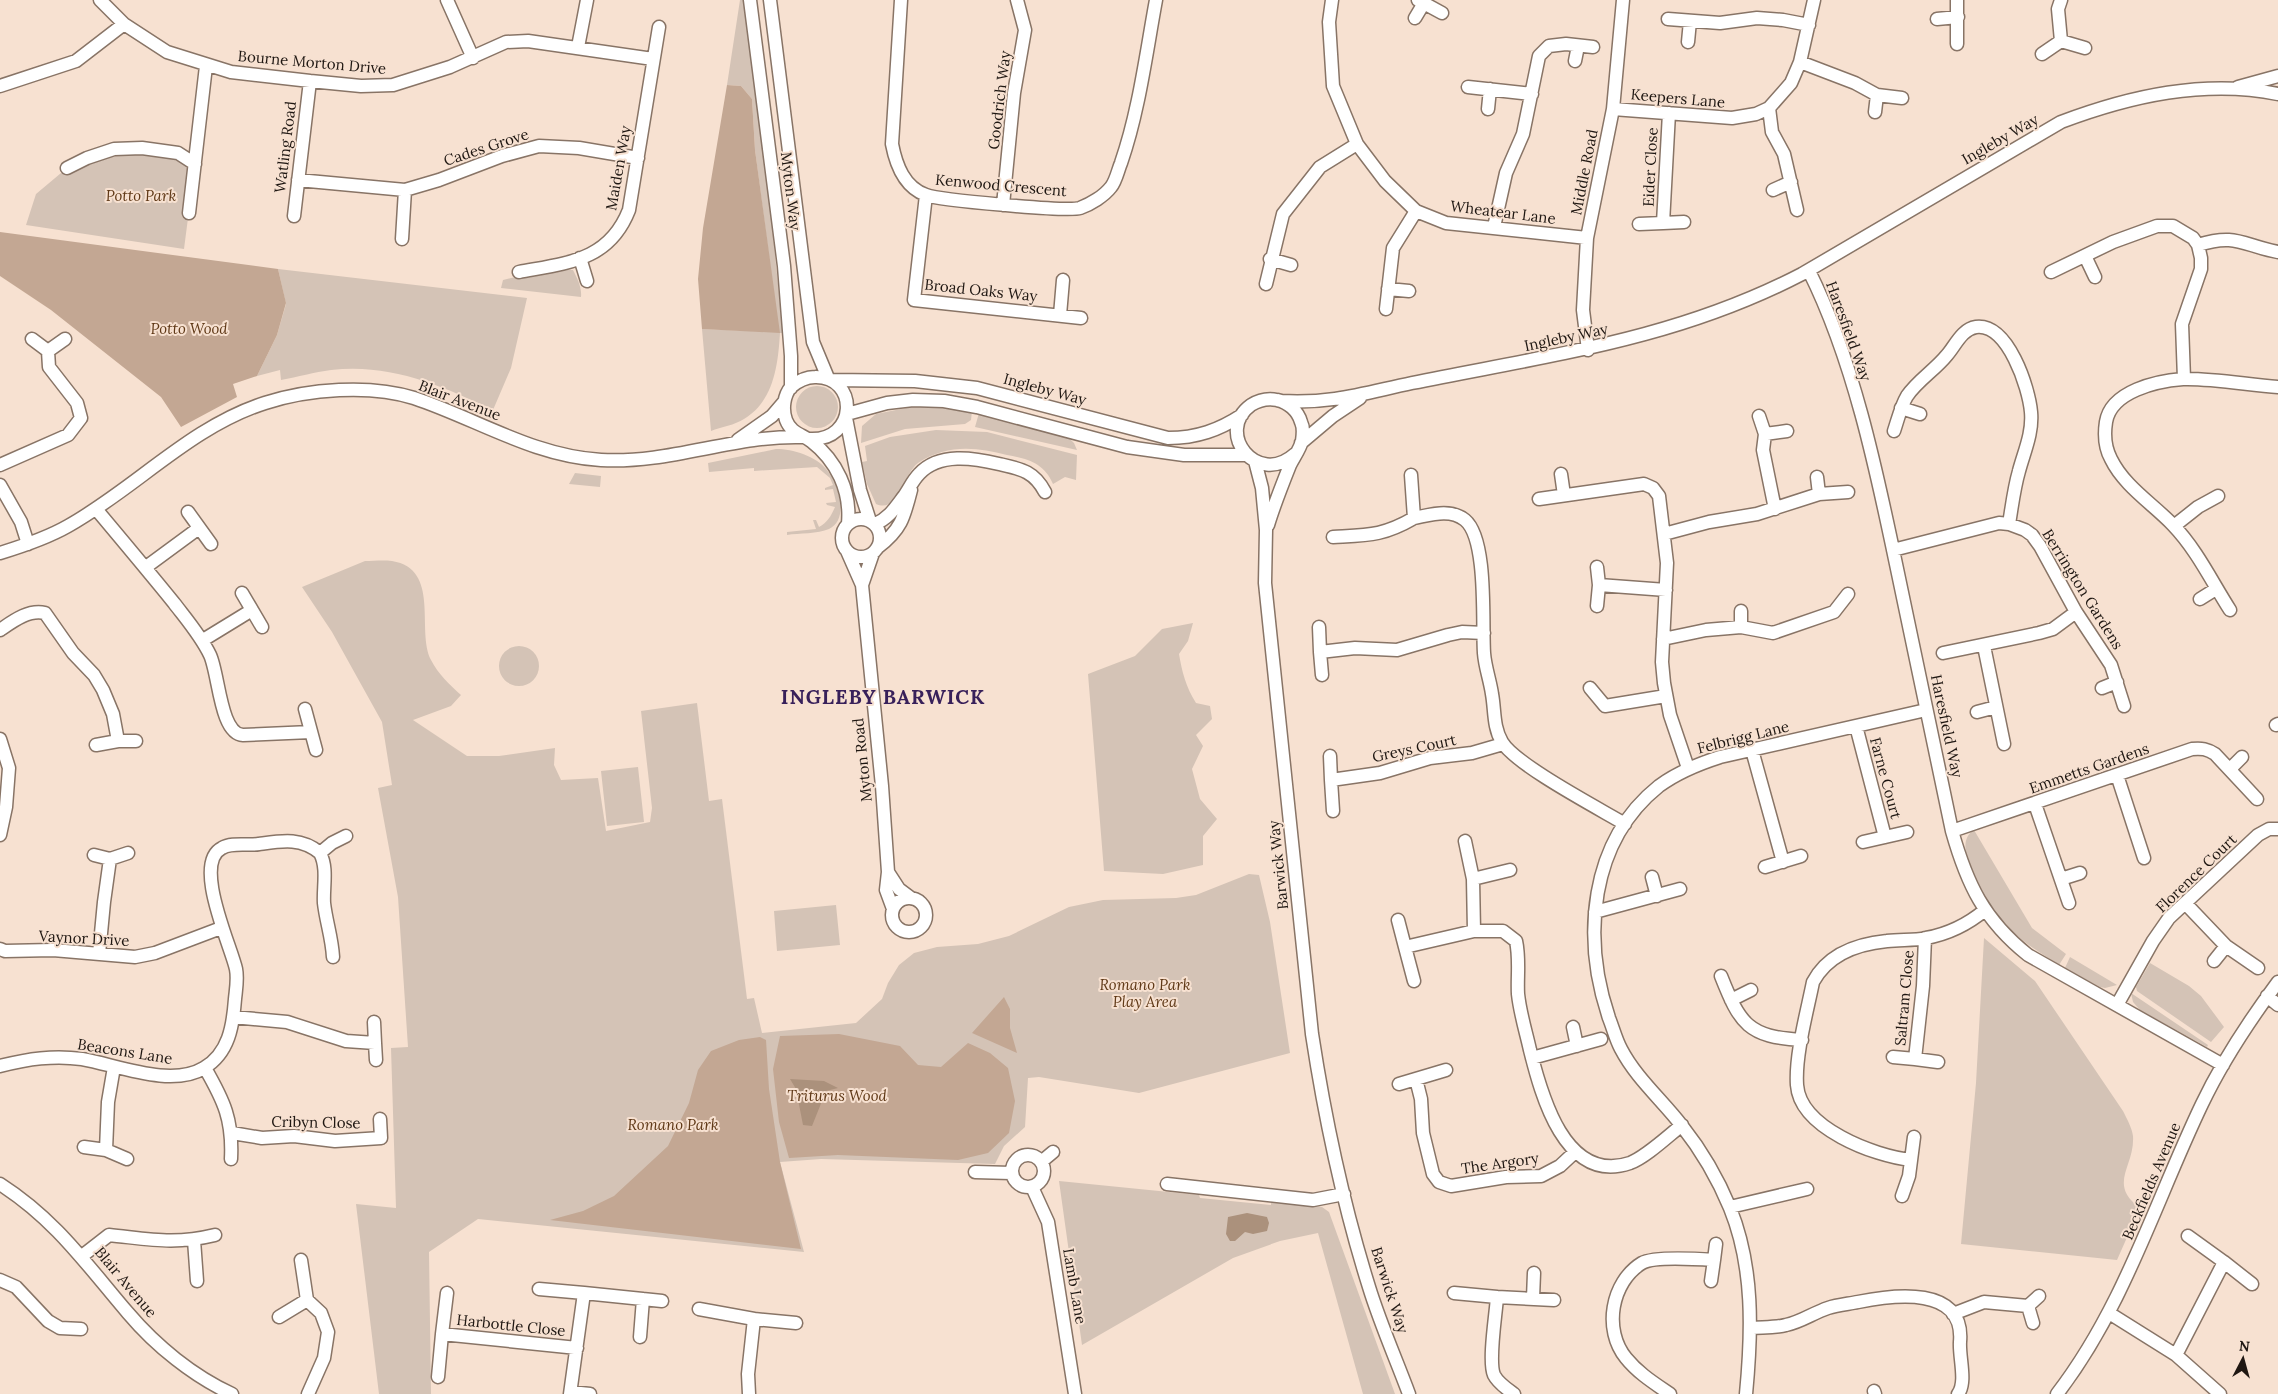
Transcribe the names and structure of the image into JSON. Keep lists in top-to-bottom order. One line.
{"streets":{"street":["Bourne Morton Drive","Keepers Lane","Goodrich Way","Ingleby Way","Watling Road","Cades Grove","Eider Close","Maiden Way","Middle Road","Kenwood Crescent","Myton Way","Wheatear Lane","Broad Oaks Way","Haresfield Way","Blair Avenue","Berrington Gardens","Felbrigg Lane","Greys Court","Myton Road","Emmetts Gardens","Farne Court","Barwick Way","Florence Court","Vaynor Drive","Saltram Close","Beacons Lane","Cribyn Close","The Argory","Beckfields Avenue","Lamb Lane","Harbottle Close"]},"crossings":[["Bourne Morton Drive","Watling Road"],["Bourne Morton Drive","Maiden Way"],["Keepers Lane","Eider Close"],["Keepers Lane","Middle Road"],["Goodrich Way","Kenwood Crescent"],["Ingleby Way","Middle Road"],["Ingleby Way","Myton Way"],["Ingleby Way","Haresfield Way"],["Ingleby Way","Blair Avenue"],["Ingleby Way","Barwick Way"],["Watling Road","Cades Grove"],["Cades Grove","Maiden Way"],["Middle Road","Wheatear Lane"],["Kenwood Crescent","Broad Oaks Way"],["Myton Way","Blair Avenue"],["Haresfield Way","Felbrigg Lane"],["Haresfield Way","Emmetts Gardens"],["Haresfield Way","Florence Court"],["Haresfield Way","Beckfields Avenue"],["Felbrigg Lane","Farne Court"],["Vaynor Drive","Beacons Lane"]],"districts":["INGLEBY BARWICK"],"parks":["Potto Park","Potto Wood","Romano Park Play Area","Triturus Wood","Romano Park"],"north":"top"}
